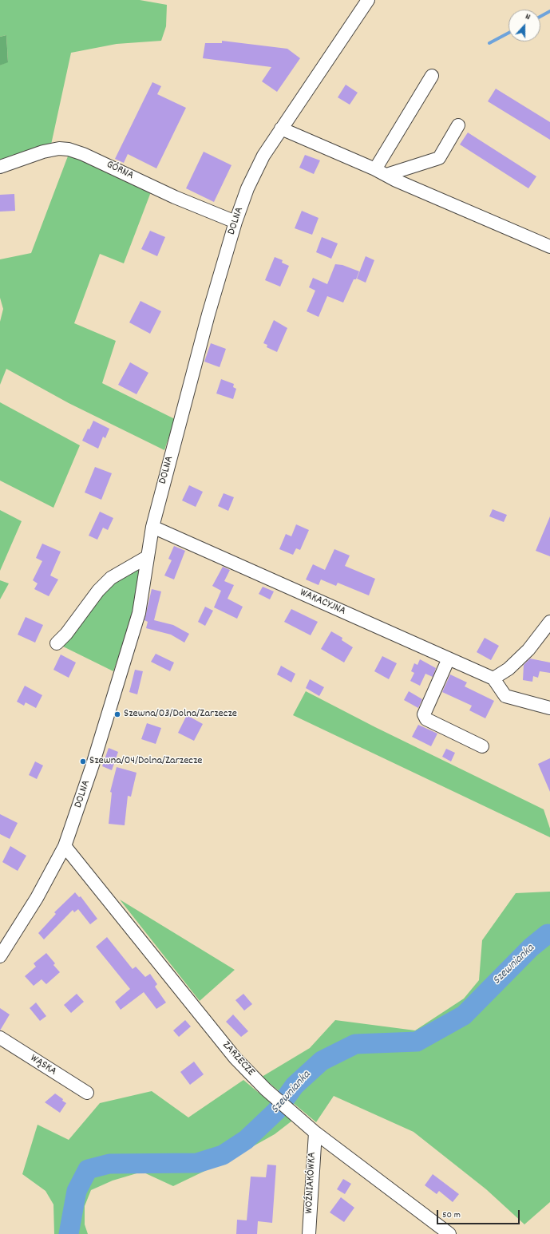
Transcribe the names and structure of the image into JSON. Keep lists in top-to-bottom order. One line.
{"streets":{"street":["GÓRNA","DOLNA","WAKACYJNA","ZARZECZE","WĄSKA","WOŹNIAKÓWKA"]},"crossings":[["GÓRNA","DOLNA"],["DOLNA","WAKACYJNA"],["DOLNA","ZARZECZE"],["ZARZECZE","WOŹNIAKÓWKA"]],"water":["Szewnianka"],"places":["Szewna/03/Dolna/Zarzecze","Szewna/04/Dolna/Zarzecze"],"scale_bar":"50 m","north":"top"}
